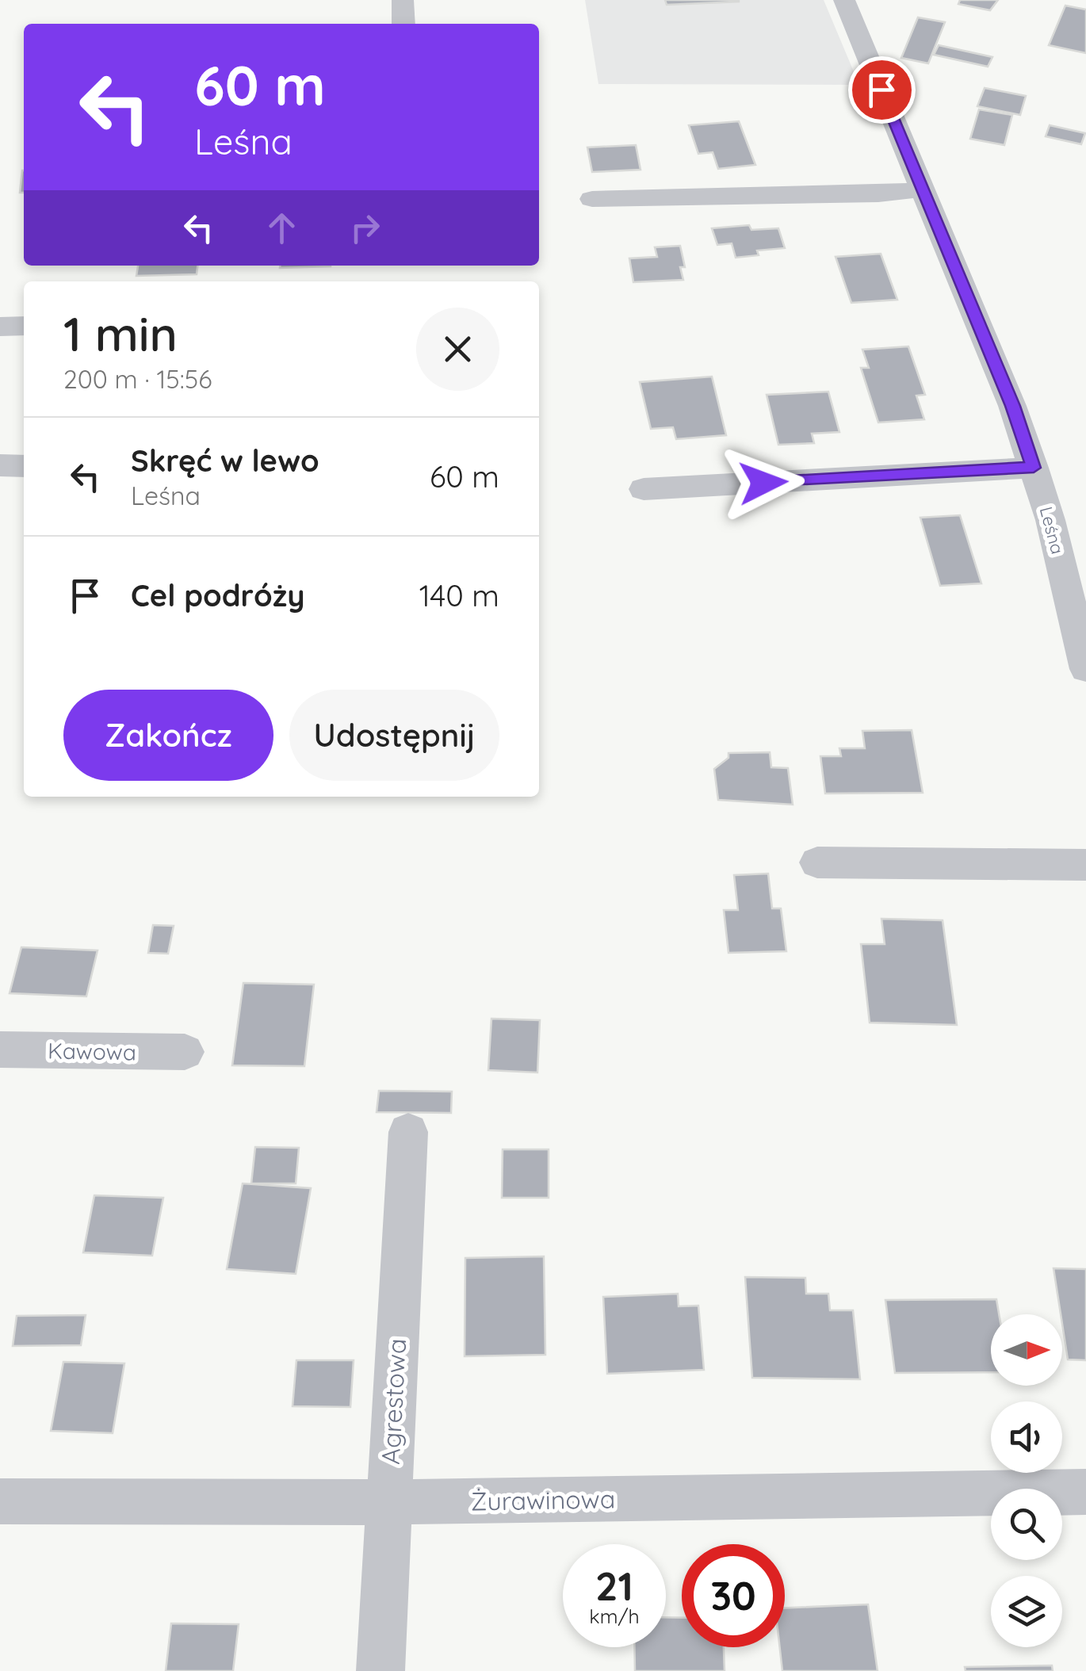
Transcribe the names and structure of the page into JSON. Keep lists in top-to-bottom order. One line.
{"streets":{"street":["Leśna","Kawowa","Agrestowa","Żurawinowa"]},"crossings":[["Agrestowa","Żurawinowa"]],"north":"right","page":{"turn":["60 m","Leśna"],"heading":["1 min","200 m · 15:56"],"list":[{"name":"Skręć w lewo","note":"Leśna","value":"60 m"},{"name":"Cel podróży","value":"140 m"}],"buttons":["Zakończ","Udostępnij"],"speed":"21 km/h","limit":"30"}}
